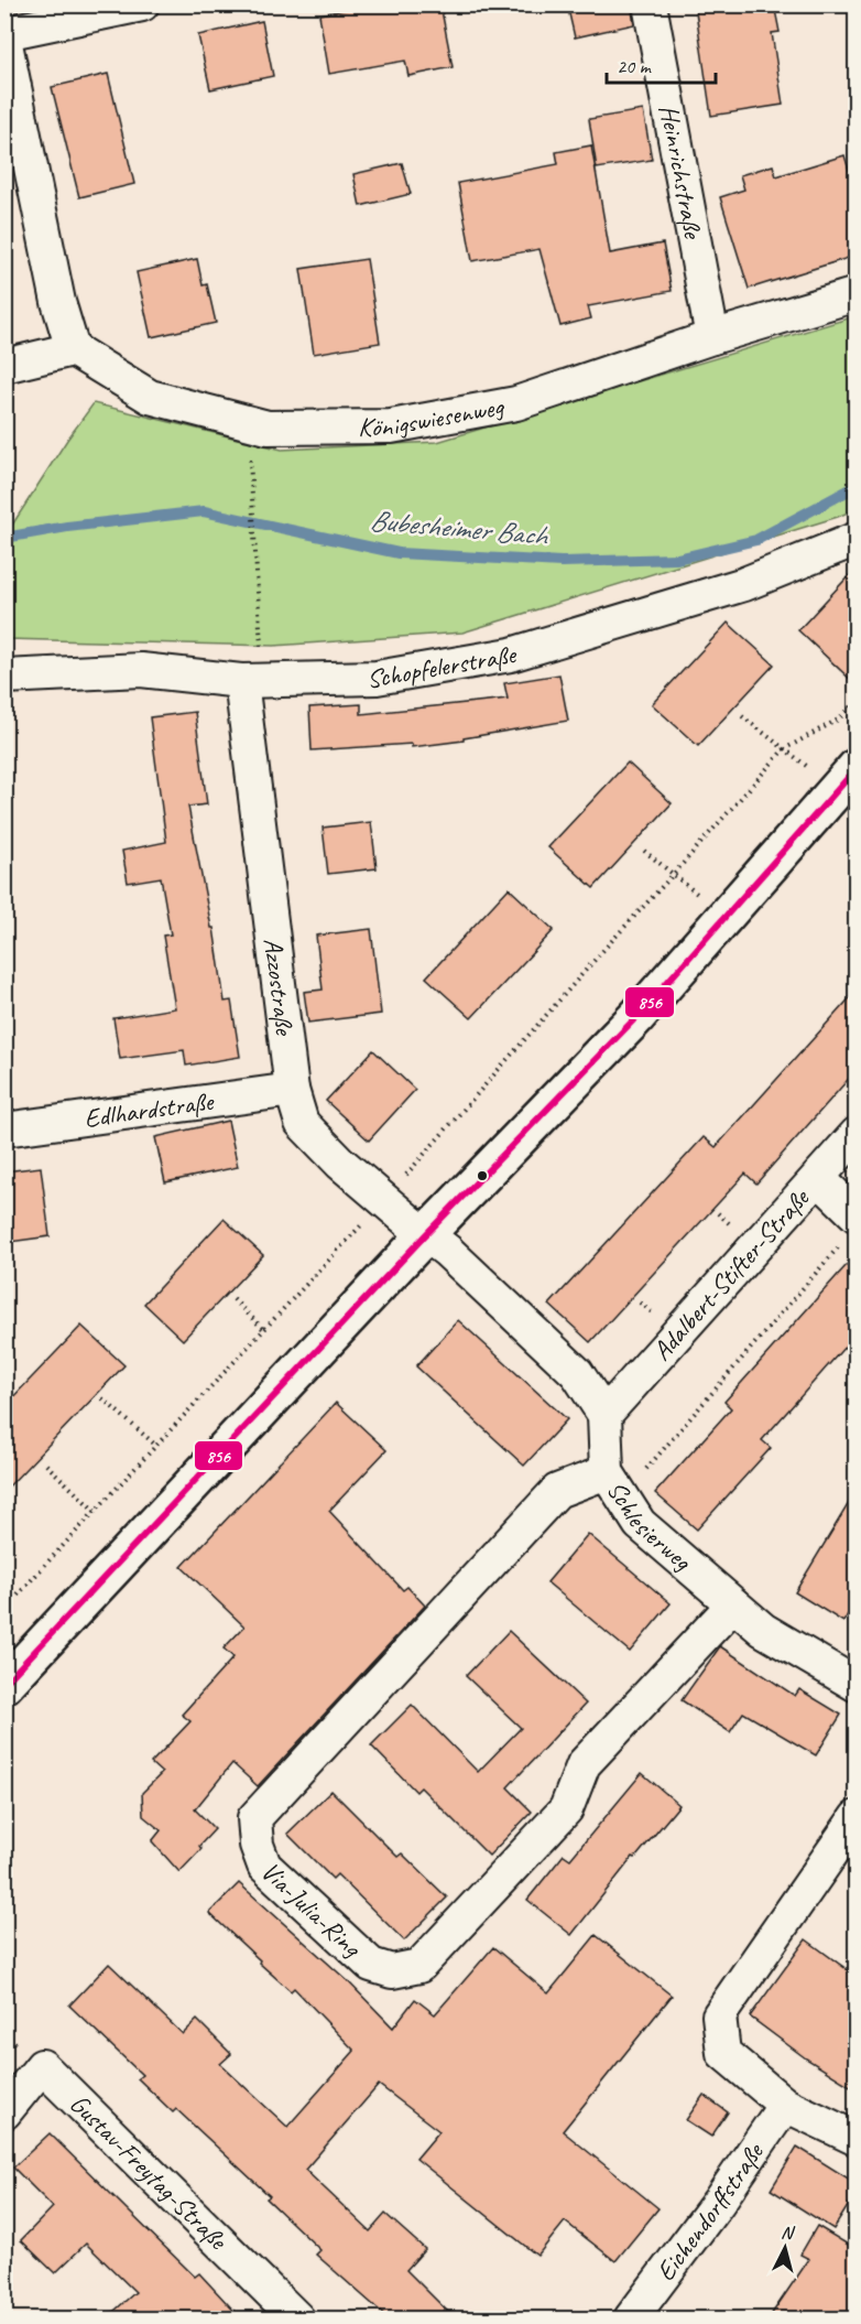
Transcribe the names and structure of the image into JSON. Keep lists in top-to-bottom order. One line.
{"streets":{"street":["Heinrichstraße","Königswiesenweg","Schopfelerstraße","Azzostraße","Edlhardstraße","Adalbert-Stifter-Straße","Schlesierweg","Via-Julia-Ring","Gustav-Freytag-Straße","Eichendorffstraße"]},"crossings":[["Heinrichstraße","Königswiesenweg"],["Schopfelerstraße","Azzostraße"],["Azzostraße","Edlhardstraße"],["Adalbert-Stifter-Straße","Schlesierweg"],["Schlesierweg","Via-Julia-Ring"]],"water":["Bubesheimer Bach"],"lines":["transit line 856"],"scale_bar":"20 m","north":"top"}
